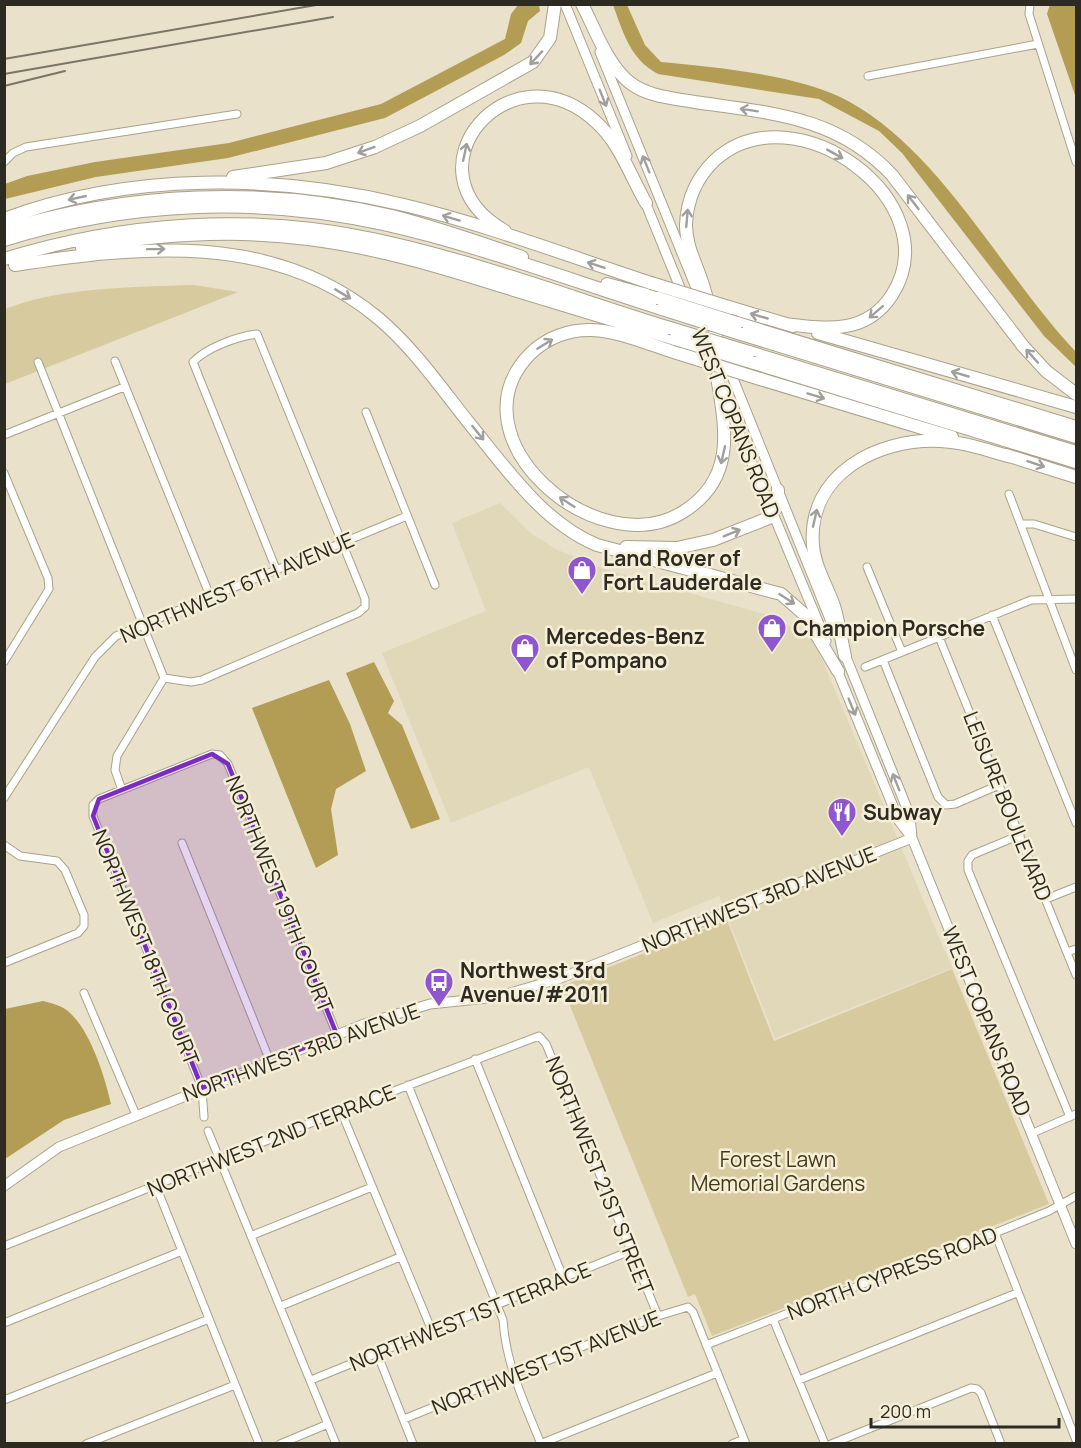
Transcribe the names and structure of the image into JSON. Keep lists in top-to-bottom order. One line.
{"streets":{"main road":["WEST COPANS ROAD","NORTHWEST 3RD AVENUE"],"street":["NORTHWEST 6TH AVENUE","LEISURE BOULEVARD","NORTHWEST 19TH COURT","NORTHWEST 18TH COURT","NORTHWEST 2ND TERRACE","NORTHWEST 21ST STREET","NORTH CYPRESS ROAD","NORTHWEST 1ST TERRACE","NORTHWEST 1ST AVENUE"]},"crossings":[["WEST COPANS ROAD","NORTHWEST 3RD AVENUE"],["WEST COPANS ROAD","NORTH CYPRESS ROAD"],["NORTHWEST 19TH COURT","NORTHWEST 3RD AVENUE"],["NORTHWEST 19TH COURT","NORTHWEST 18TH COURT"],["NORTHWEST 3RD AVENUE","NORTHWEST 18TH COURT"],["NORTHWEST 2ND TERRACE","NORTHWEST 21ST STREET"],["NORTHWEST 21ST STREET","NORTHWEST 1ST TERRACE"],["NORTHWEST 21ST STREET","NORTHWEST 1ST AVENUE"],["NORTH CYPRESS ROAD","NORTHWEST 1ST AVENUE"]],"parks":["Forest Lawn Memorial Gardens"],"places":{"shop":["Land Rover of Fort Lauderdale","Champion Porsche","Mercedes-Benz of Pompano"],"restaurant":["Subway"],"bus stop":["Northwest 3rd Avenue/#2011"]},"scale_bar":"200 m"}
